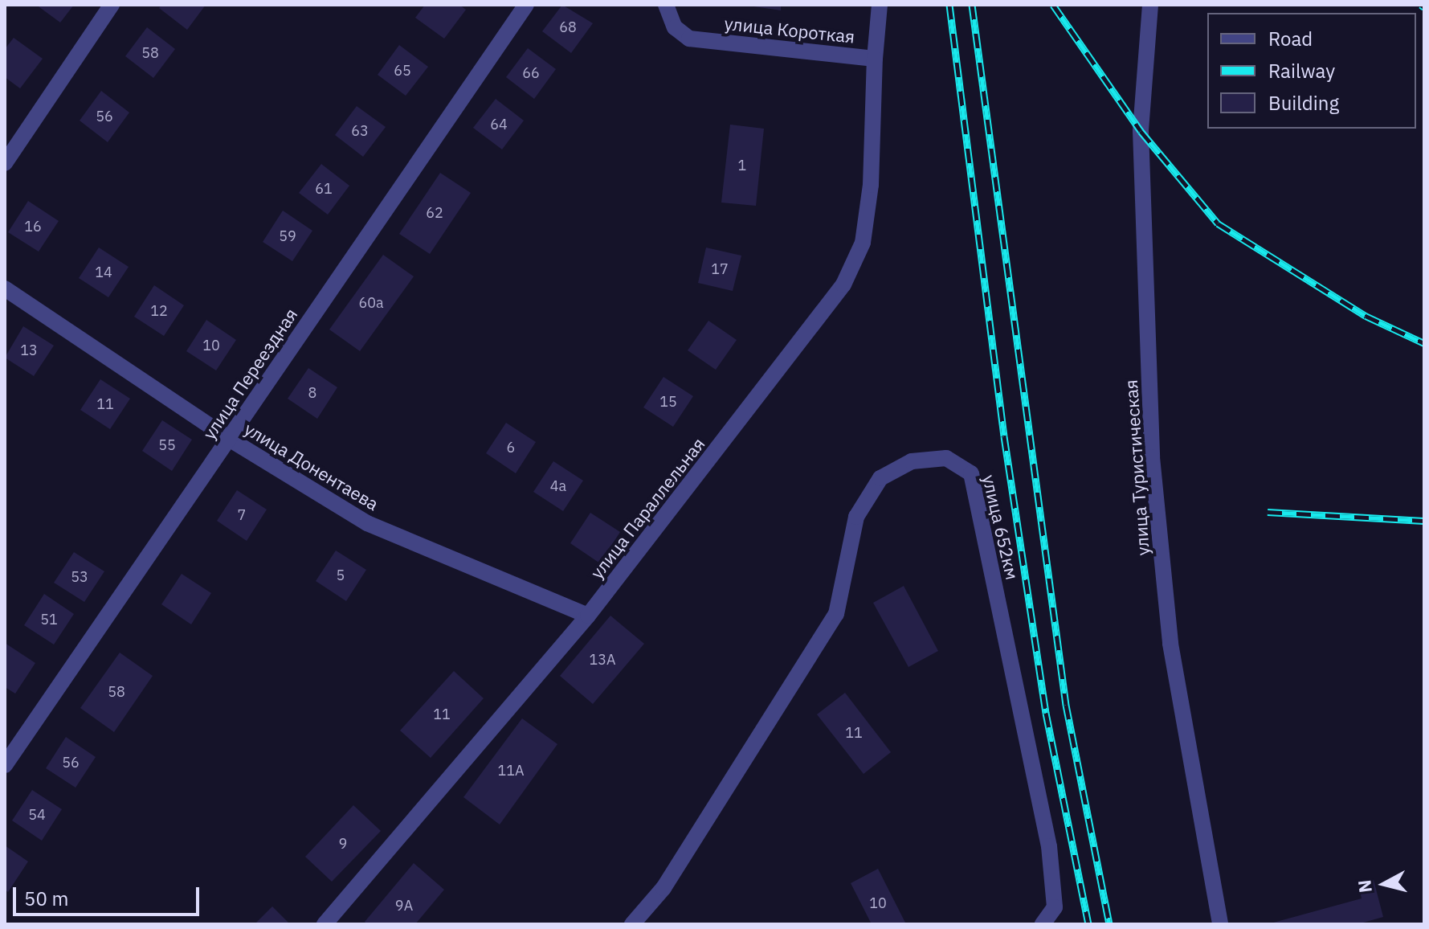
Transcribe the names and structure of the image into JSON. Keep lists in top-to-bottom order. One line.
{"streets":{"street":["улица Короткая","улица Переездная","улица Донентаева","улица Туристическая","улица Параллельная","улица 652км"]},"crossings":[["улица Короткая","улица Параллельная"],["улица Переездная","улица Донентаева"],["улица Донентаева","улица Параллельная"]],"house_numbers":["68","58","65","66","56","64","63","1","61","62","16","59","17","14","60а","12","10","13","8","15","11","55","6","4а","7","5","53","51","13А","58","11","11","56","11А","54","9","10","9А"],"legend":["Road","Railway","Building"],"scale_bar":"50 m","north":"left"}
